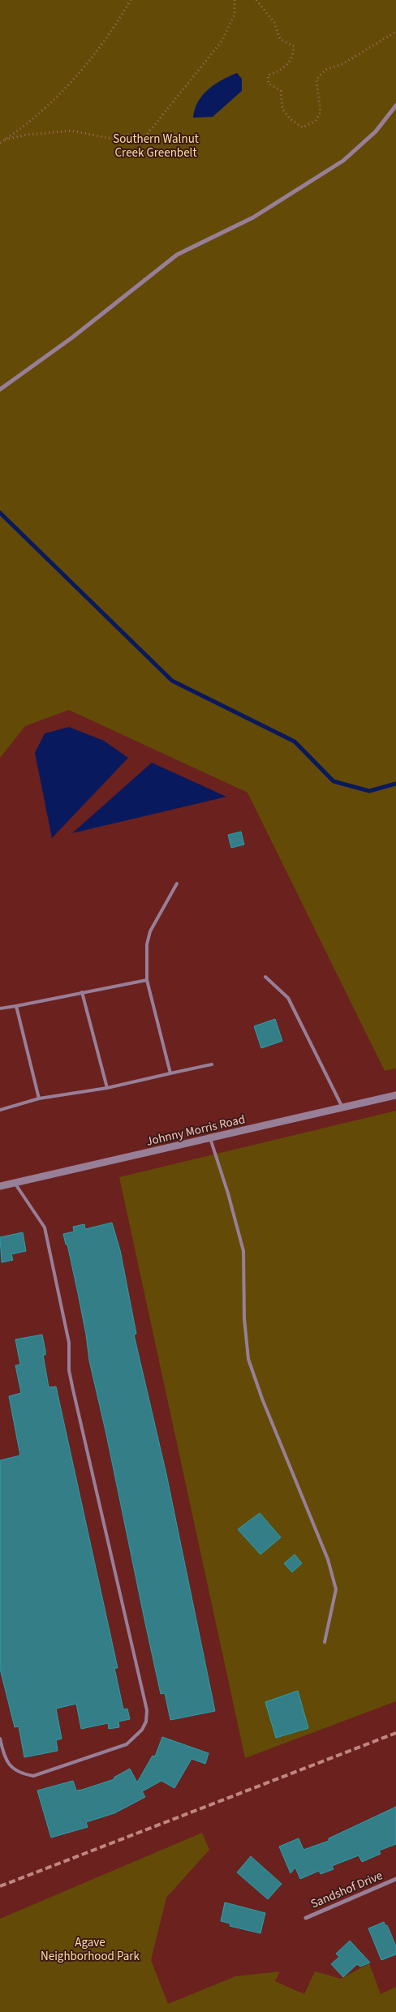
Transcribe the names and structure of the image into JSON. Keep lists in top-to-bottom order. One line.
{"streets":{"street":["Johnny Morris Road","Sandshof Drive"]},"parks":["Southern Walnut Creek Greenbelt","Agave Neighborhood Park"]}
